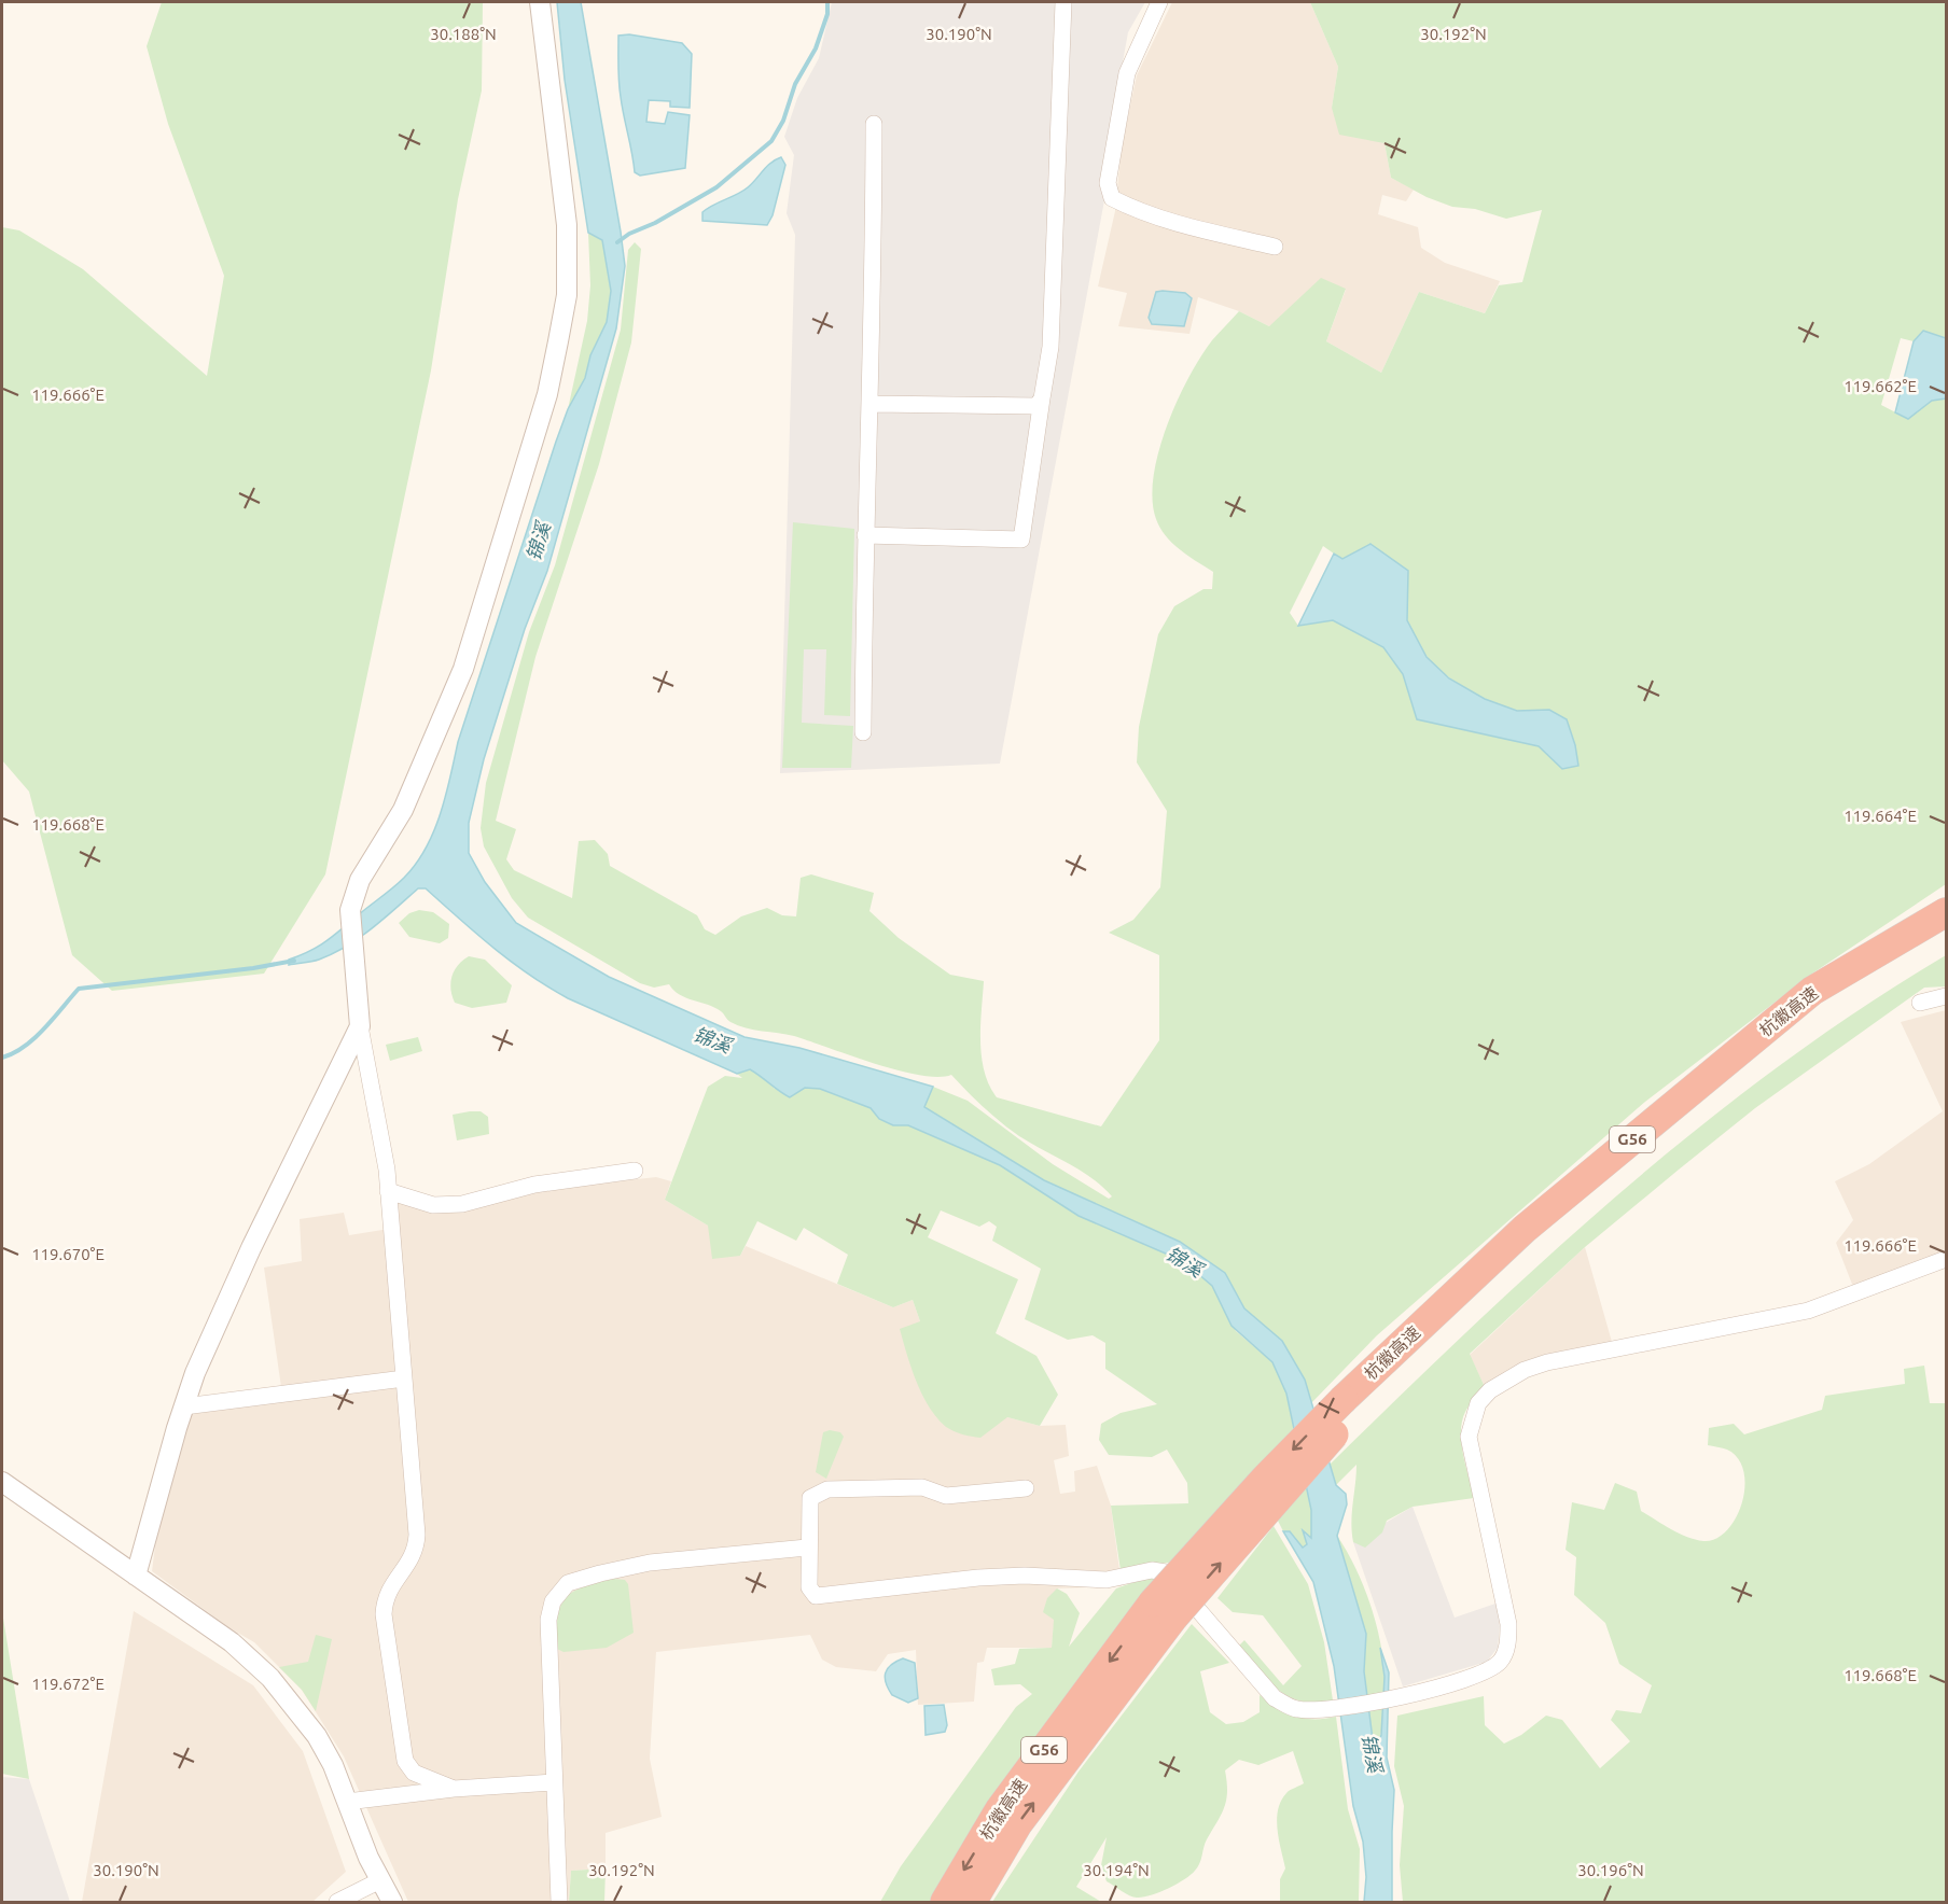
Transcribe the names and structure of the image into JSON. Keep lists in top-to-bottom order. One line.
{"streets":{"highway":["杭徽高速","G56"]},"water":["锦溪"],"coordinates":["30.188°N","30.190°N","30.192°N","119.662°E","119.666°E","119.664°E","119.668°E","119.670°E","119.672°E","30.194°N","30.196°N"]}
